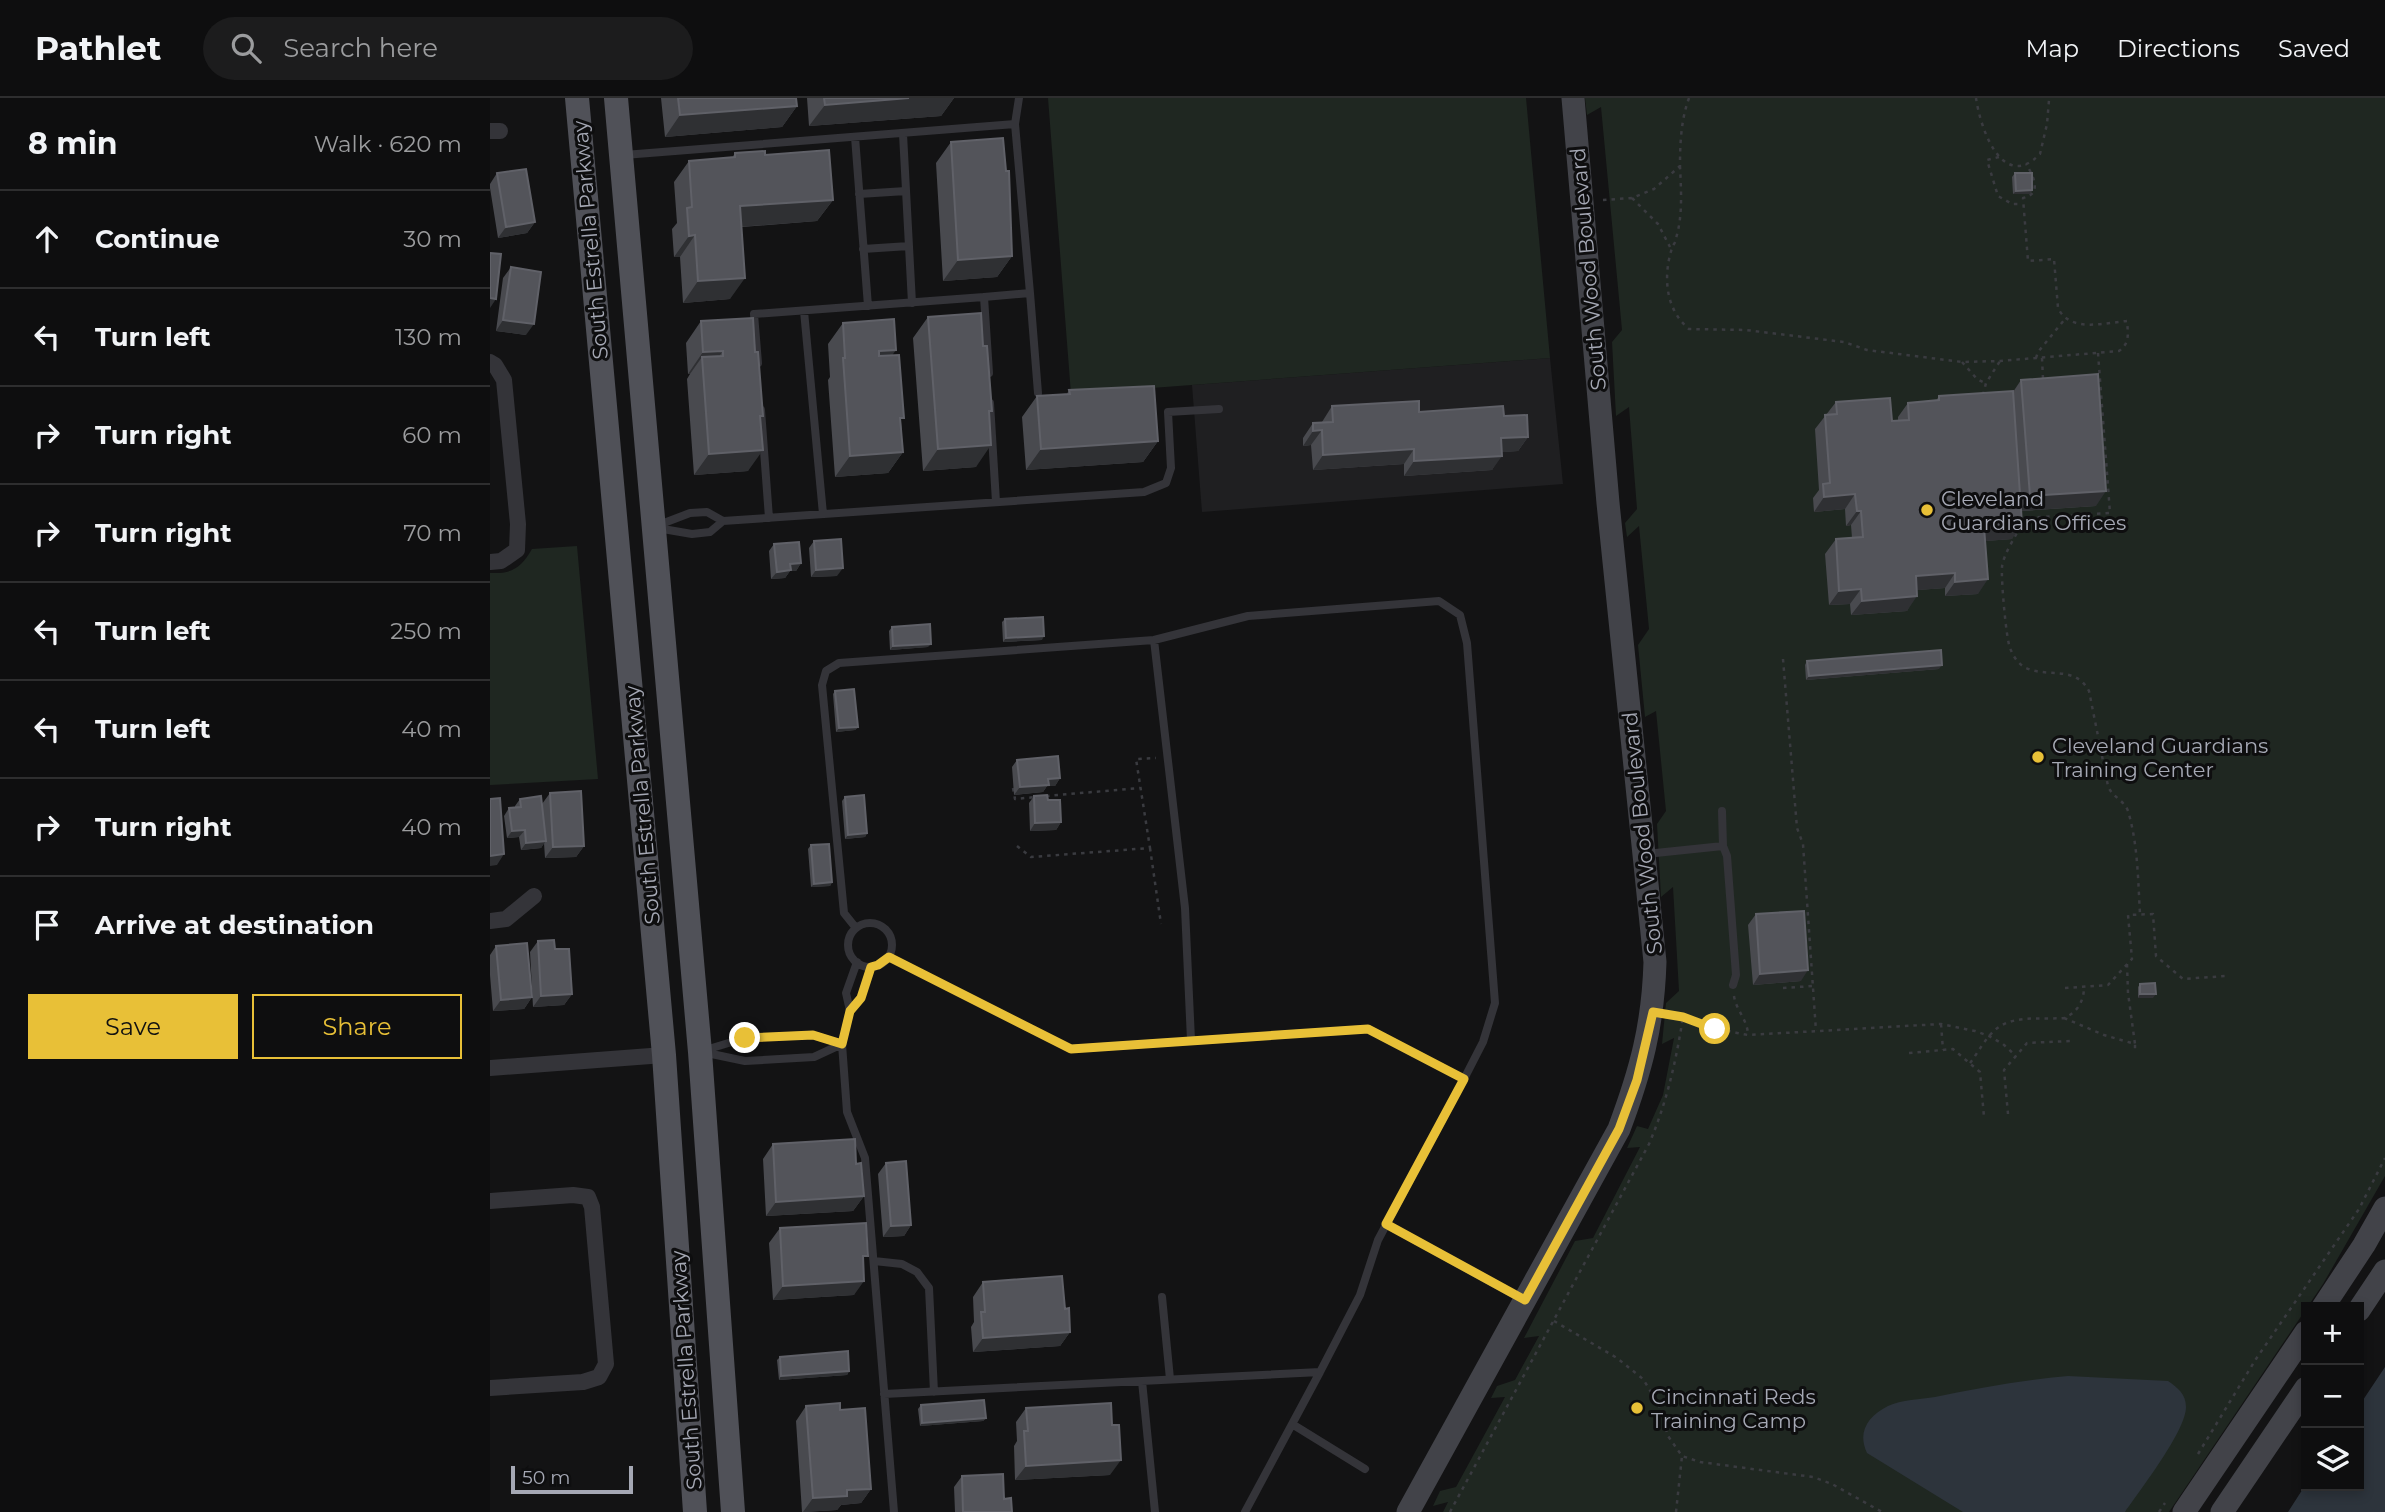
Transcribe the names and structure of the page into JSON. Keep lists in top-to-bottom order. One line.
{"streets":{"main road":["South Estrella Parkway"],"street":["South Wood Boulevard"]},"places":["Cleveland Guardians Offices","Cleveland Guardians Training Center","Cincinnati Reds Training Camp"],"scale_bar":"50 m","page":{"header":"Pathlet","search":"Search here","nav":["Map","Directions","Saved"],"heading":["8 min","Walk · 620 m"],"list":[["Continue","30 m"],["Turn left","130 m"],["Turn right","60 m"],["Turn right","70 m"],["Turn left","250 m"],["Turn left","40 m"],["Turn right","40 m"],"Arrive at destination"],"buttons":["Save","Share"],"map_buttons":["+","−"],"scale":"50 m"}}
